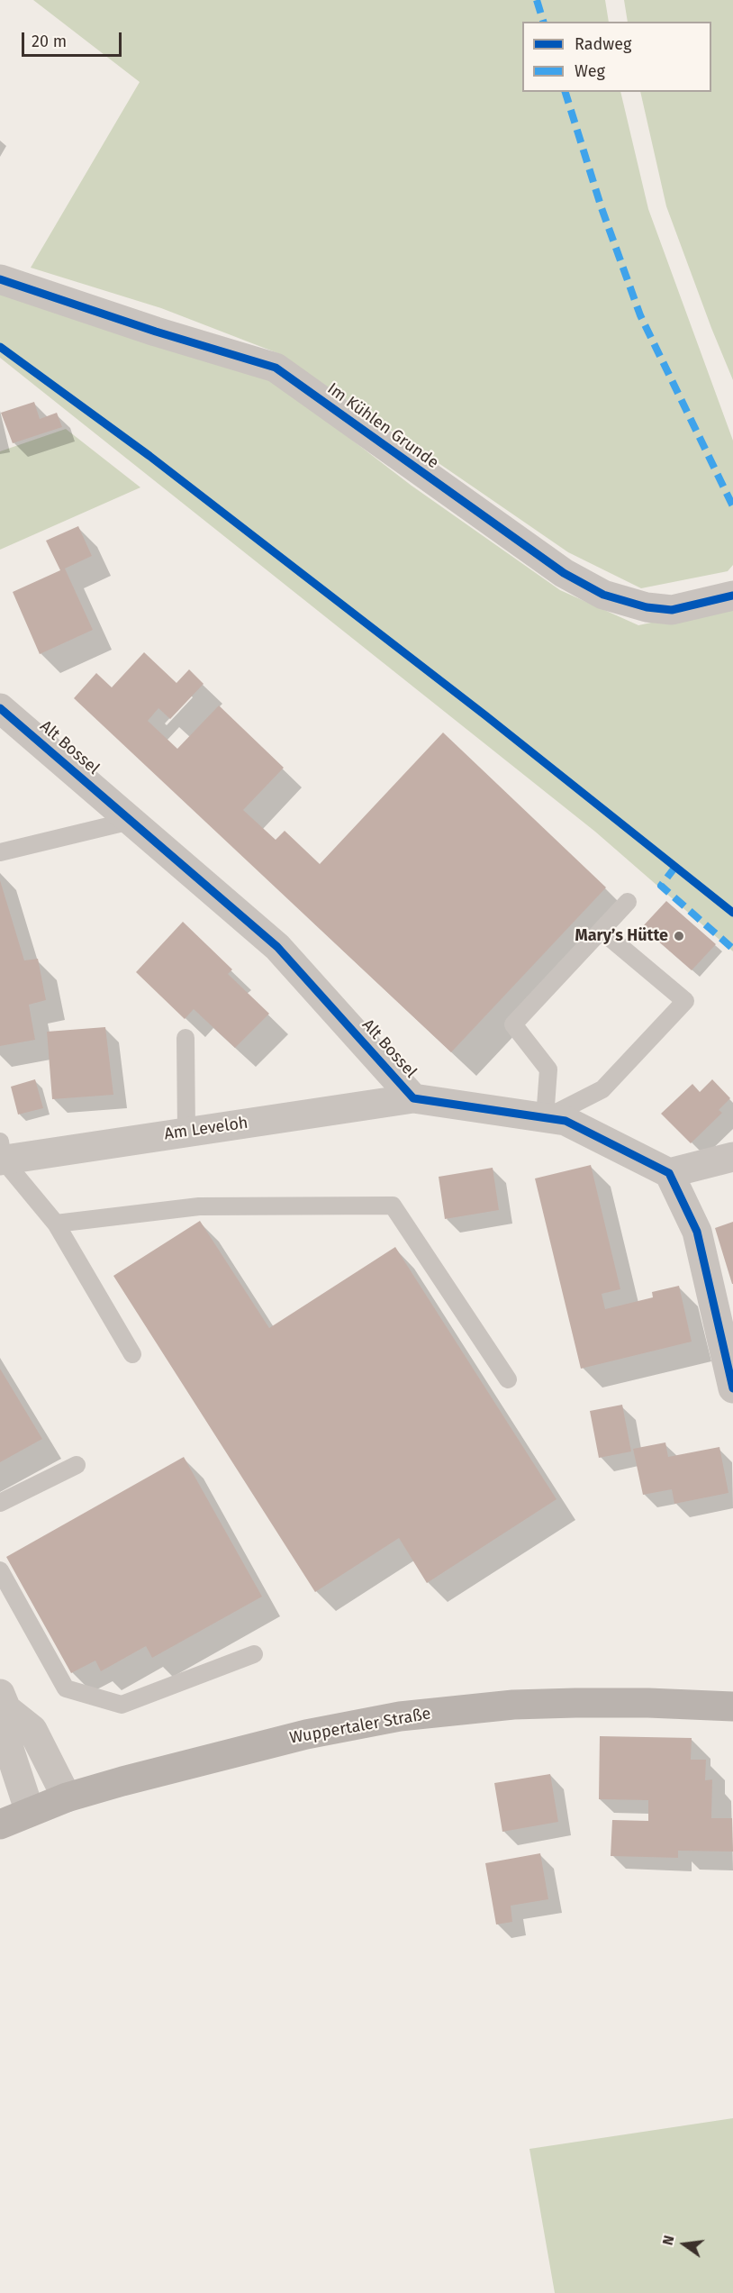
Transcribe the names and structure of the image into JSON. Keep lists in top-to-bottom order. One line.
{"streets":{"main road":["Wuppertaler Straße"],"street":["Im Kühlen Grunde","Alt Bossel","Am Leveloh"]},"crossings":[["Alt Bossel","Am Leveloh"]],"places":["Mary’s Hütte"],"legend":["Radweg","Weg"],"scale_bar":"20 m","north":"left"}
